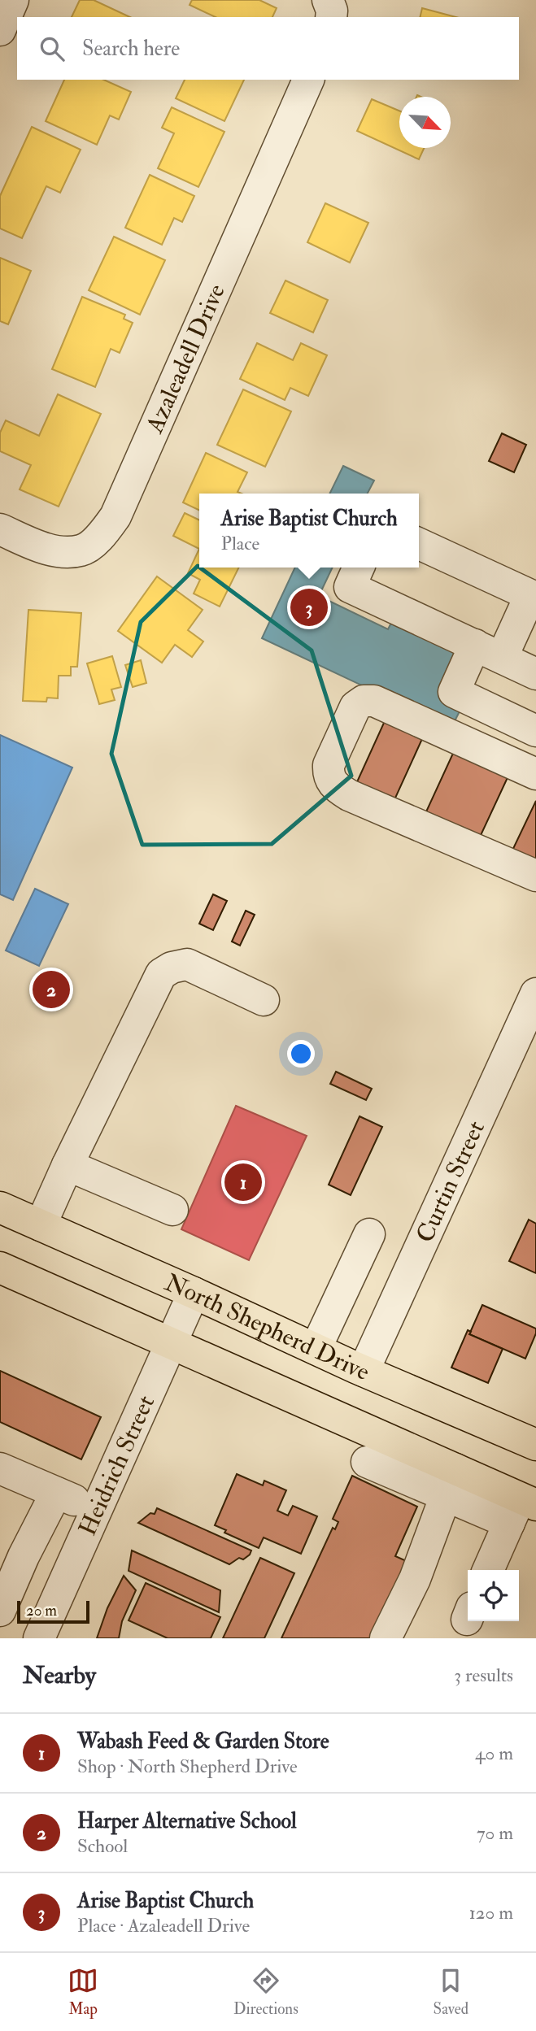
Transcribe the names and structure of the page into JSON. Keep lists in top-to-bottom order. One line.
{"streets":{"main road":["North Shepherd Drive"],"street":["Azaleadell Drive","Curtin Street","Heidrich Street"]},"crossings":[["Curtin Street","North Shepherd Drive"],["North Shepherd Drive","Heidrich Street"]],"scale_bar":"20 m","north":"bottom right","page":{"search":"Search here","popup":["Arise Baptist Church","Place"],"pins":["3","2","1"],"scale":"20 m","heading":["Nearby","3 results"],"list":[{"mark":"1","name":"Wabash Feed & Garden Store","note":"Shop · North Shepherd Drive","value":"40 m"},{"mark":"2","name":"Harper Alternative School","note":"School","value":"70 m"},{"mark":"3","name":"Arise Baptist Church","note":"Place · Azaleadell Drive","value":"120 m"}],"nav":["Map","Directions","Saved"]}}
